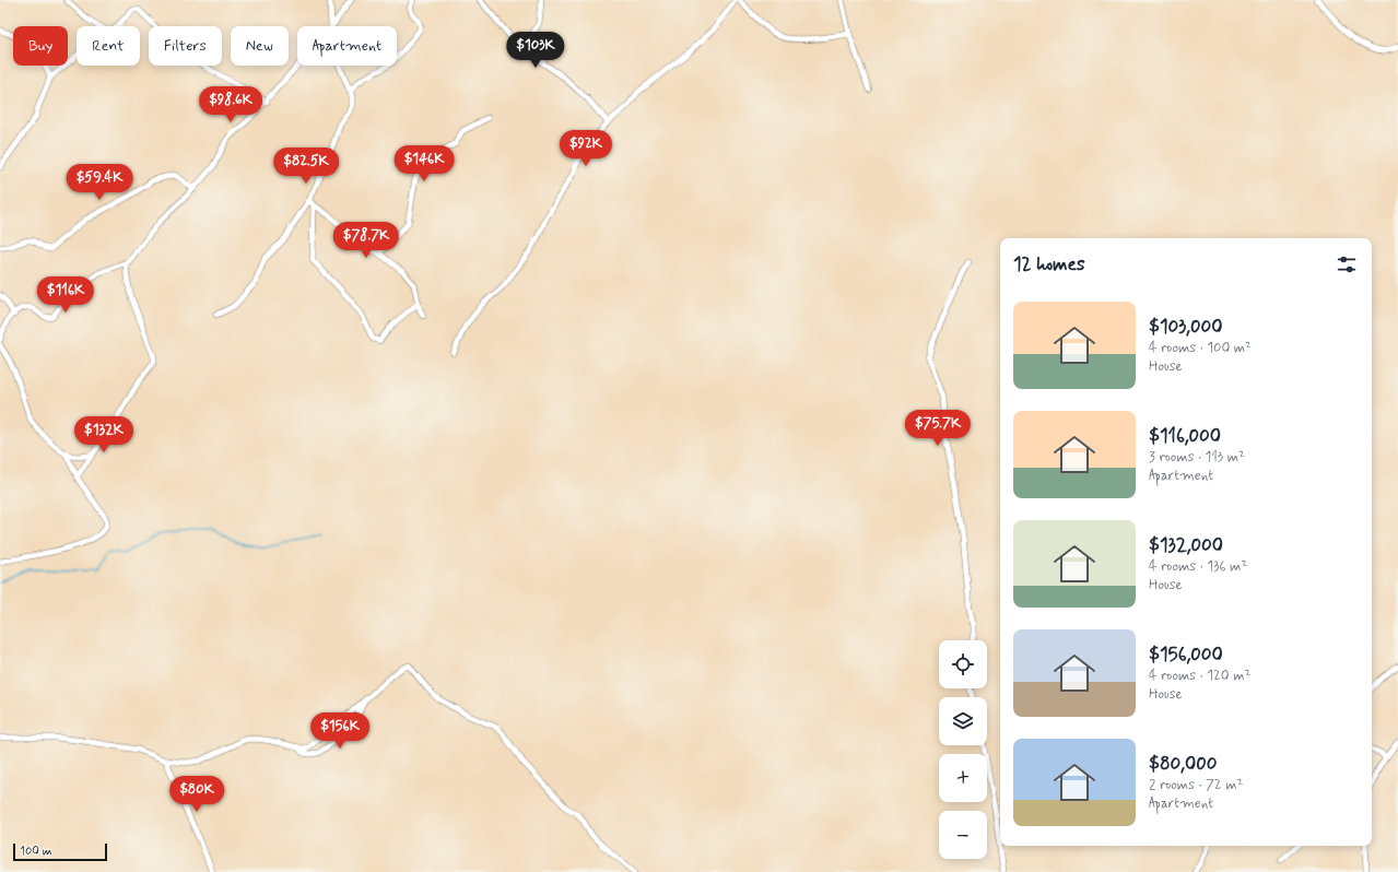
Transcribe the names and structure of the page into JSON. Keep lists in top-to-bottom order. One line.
{"scale_bar":"100 m","page":{"chip":["Buy","Rent","Filters","New","Apartment"],"price":["$103K","$98.6K","$92K","$146K","$82.5K","$59.4K","$78.7K","$116K","$75.7K","$132K","$156K","$80K"],"heading":"12 homes","list":[{"name":"$103,000","note":"4 rooms · 100 m² · House"},{"name":"$116,000","note":"3 rooms · 113 m² · Apartment"},{"name":"$132,000","note":"4 rooms · 136 m² · House"},{"name":"$156,000","note":"4 rooms · 120 m² · House"},{"name":"$80,000","note":"2 rooms · 72 m² · Apartment"}],"map_buttons":["+","−"],"scale":"100 m"}}
